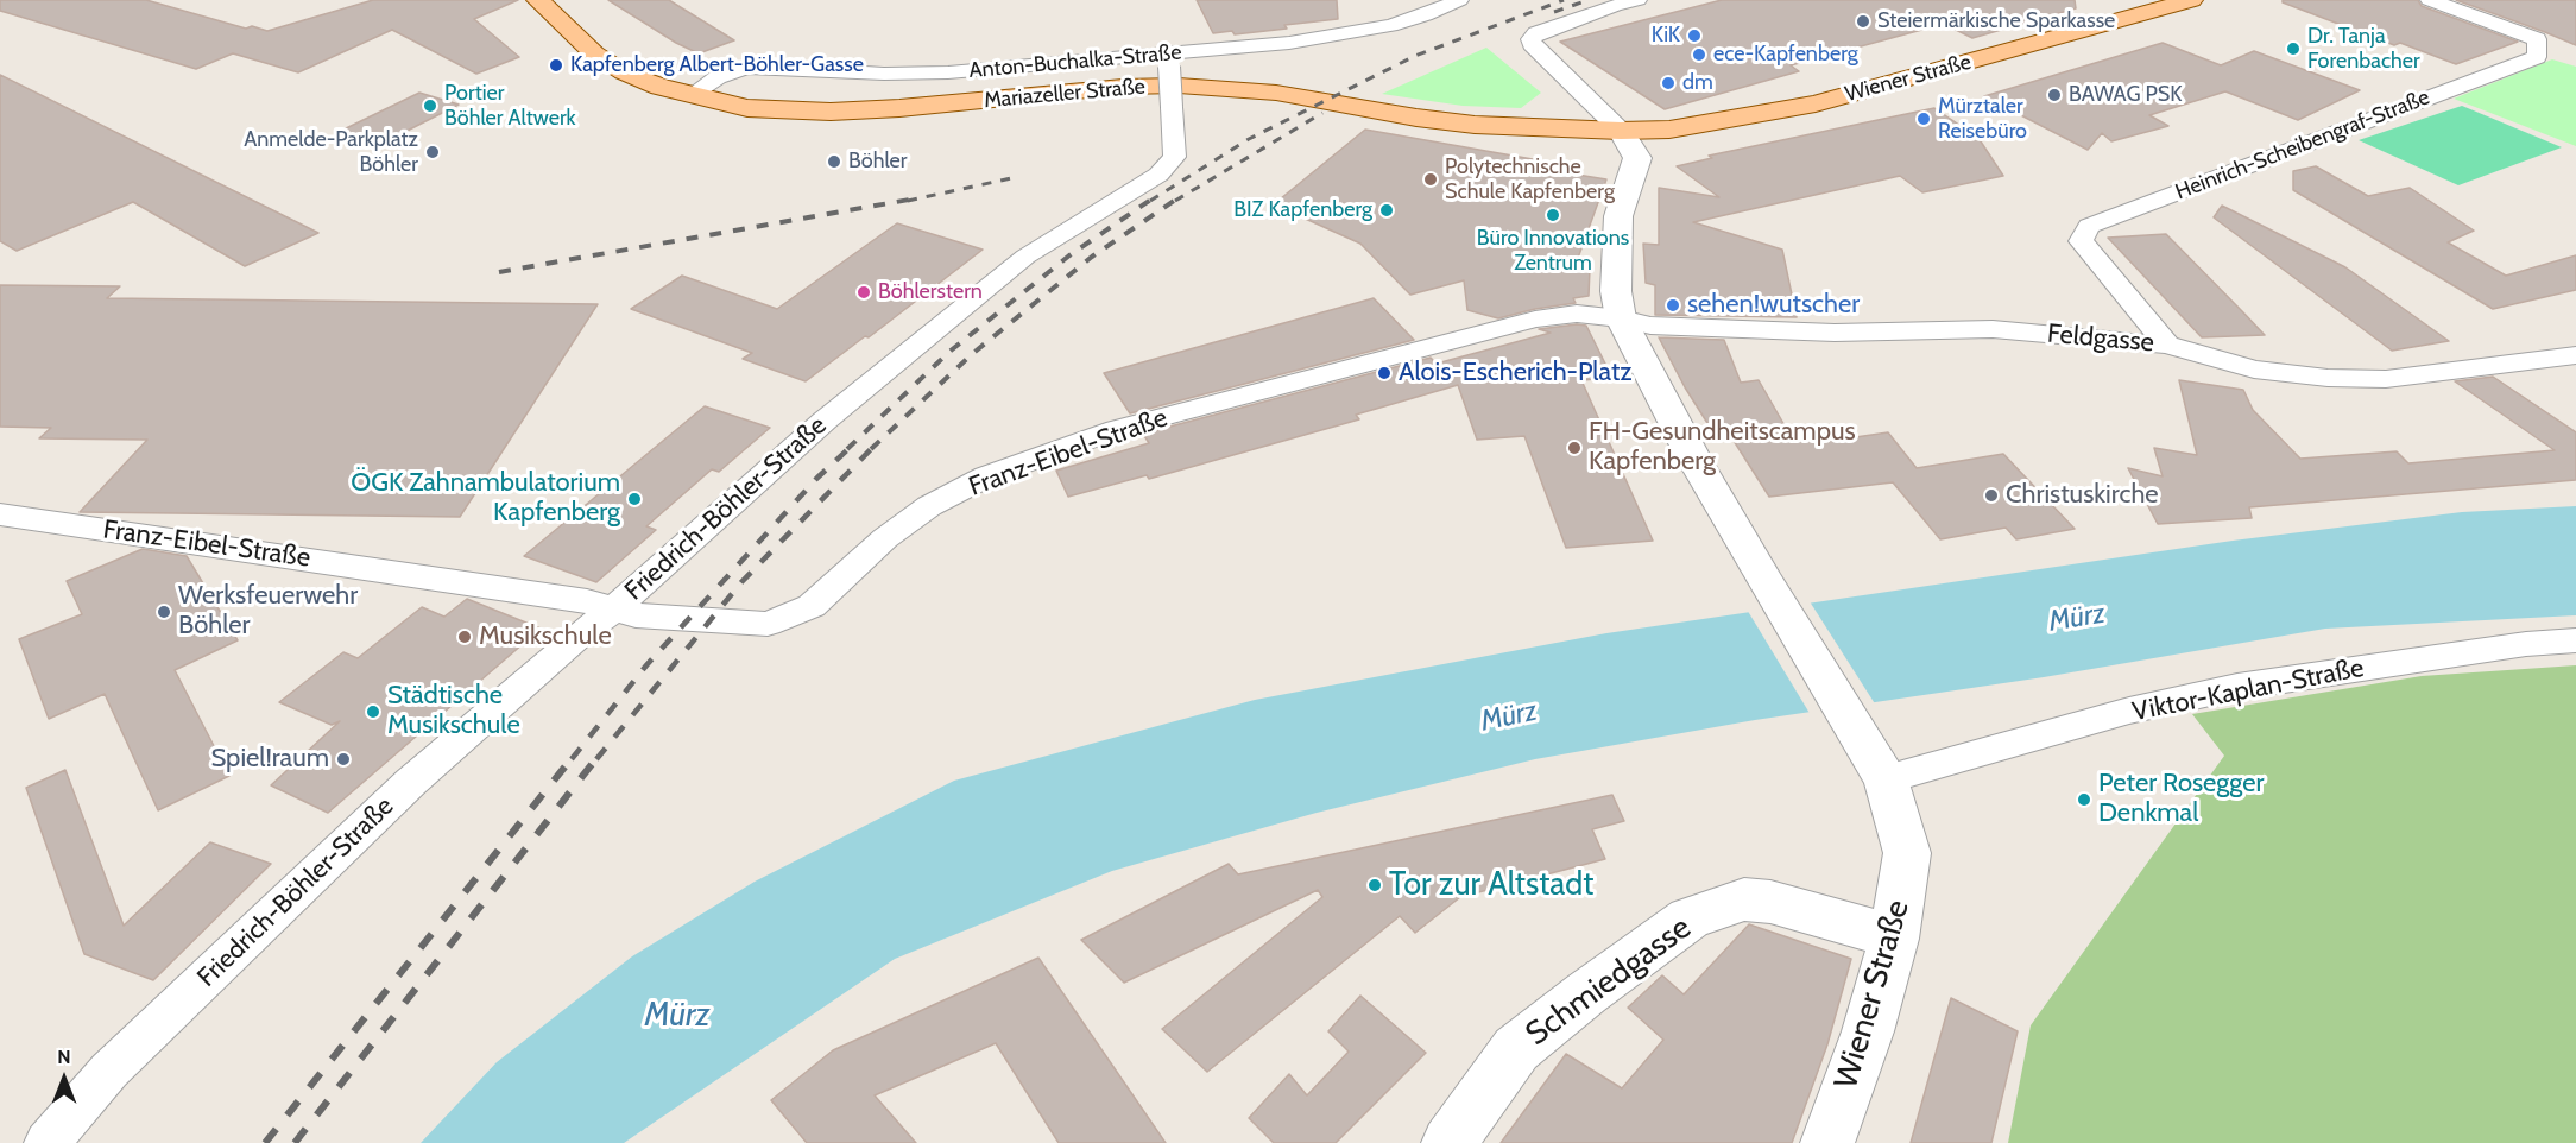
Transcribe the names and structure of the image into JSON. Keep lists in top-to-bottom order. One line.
{"streets":{"main road":["Wiener Straße","Mariazeller Straße"],"street":["Anton-Buchalka-Straße","Heinrich-Scheibengraf-Straße","Feldgasse","Franz-Eibel-Straße","Friedrich-Böhler-Straße","Viktor-Kaplan-Straße","Schmiedgasse"]},"crossings":[["Anton-Buchalka-Straße","Mariazeller Straße"],["Anton-Buchalka-Straße","Friedrich-Böhler-Straße"],["Wiener Straße","Mariazeller Straße"],["Wiener Straße","Feldgasse"],["Wiener Straße","Franz-Eibel-Straße"],["Wiener Straße","Viktor-Kaplan-Straße"],["Wiener Straße","Schmiedgasse"],["Heinrich-Scheibengraf-Straße","Feldgasse"],["Feldgasse","Franz-Eibel-Straße"],["Franz-Eibel-Straße","Friedrich-Böhler-Straße"]],"water":["Mürz"],"places":["Steiermärkische Sparkasse","KiK","Dr. Tanja Forenbacher","ece-Kapfenberg","Kapfenberg Albert-Böhler-Gasse","dm","BAWAG PSK","Portier Böhler Altwerk","Mürztaler Reisebüro","Anmelde-Parkplatz Böhler","Böhler","Polytechnische Schule Kapfenberg","BIZ Kapfenberg","Büro Innovations Zentrum","Böhlerstern","sehen!wutscher","Alois-Escherich-Platz","FH-Gesundheitscampus Kapfenberg","Christuskirche","ÖGK Zahnambulatorium Kapfenberg","Werksfeuerwehr Böhler","Musikschule","Städtische Musikschule","Spiel!raum","Peter Rosegger Denkmal","Tor zur Altstadt"],"north":"top"}
